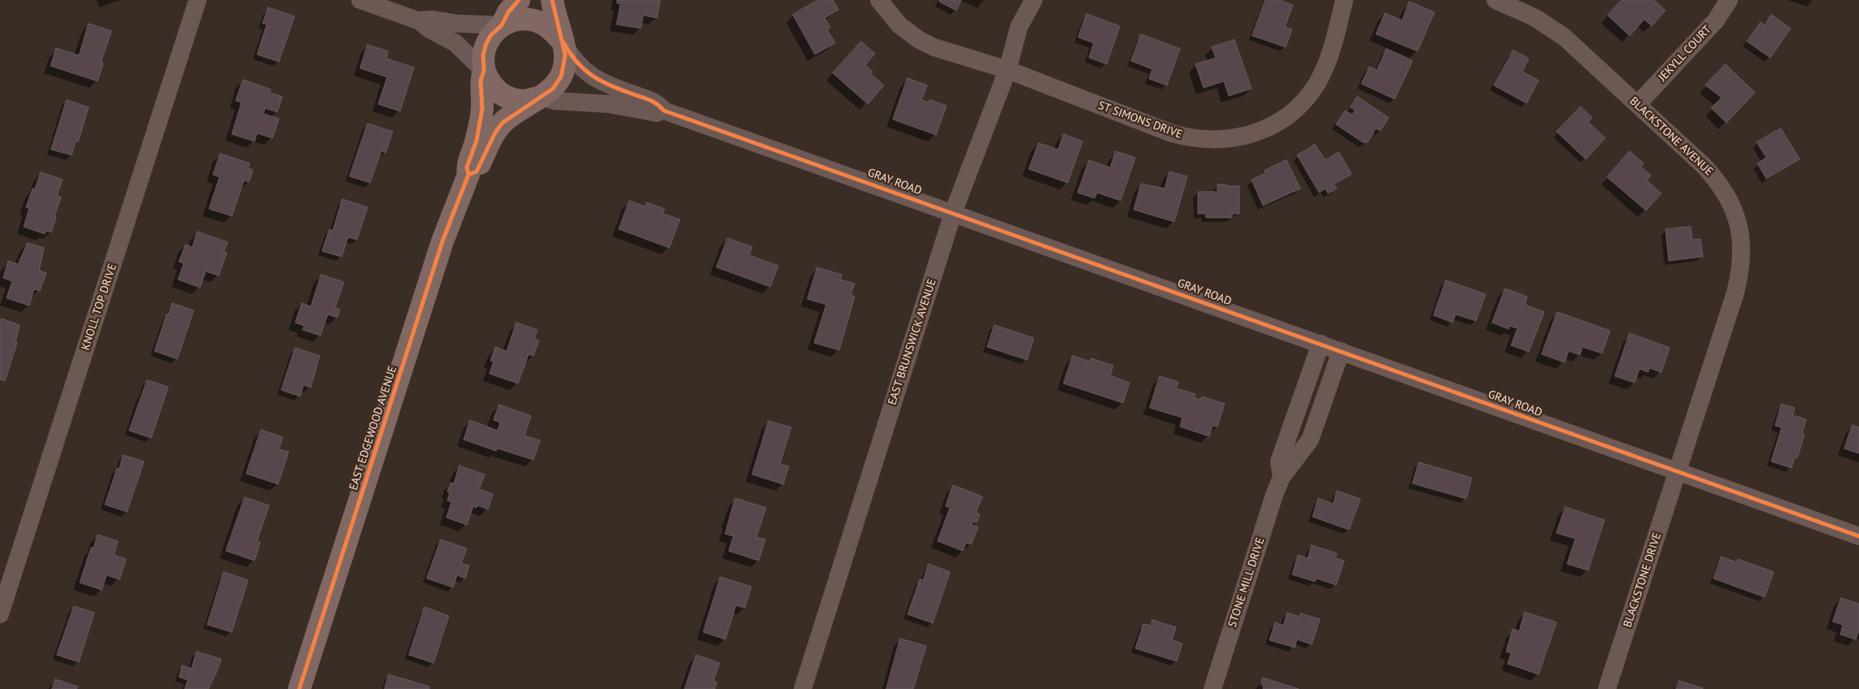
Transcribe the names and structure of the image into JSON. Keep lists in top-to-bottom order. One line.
{"streets":{"main road":["EAST EDGEWOOD AVENUE"],"street":["JEKYLL COURT","ST SIMONS DRIVE","BLACKSTONE AVENUE","GRAY ROAD","KNOLL TOP DRIVE","EAST BRUNSWICK AVENUE","BLACKSTONE DRIVE","STONE MILL DRIVE"]},"crossings":[["JEKYLL COURT","BLACKSTONE AVENUE"],["ST SIMONS DRIVE","EAST BRUNSWICK AVENUE"],["BLACKSTONE AVENUE","GRAY ROAD"],["BLACKSTONE AVENUE","BLACKSTONE DRIVE"],["GRAY ROAD","EAST BRUNSWICK AVENUE"],["GRAY ROAD","EAST EDGEWOOD AVENUE"],["GRAY ROAD","BLACKSTONE DRIVE"],["GRAY ROAD","STONE MILL DRIVE"]]}
